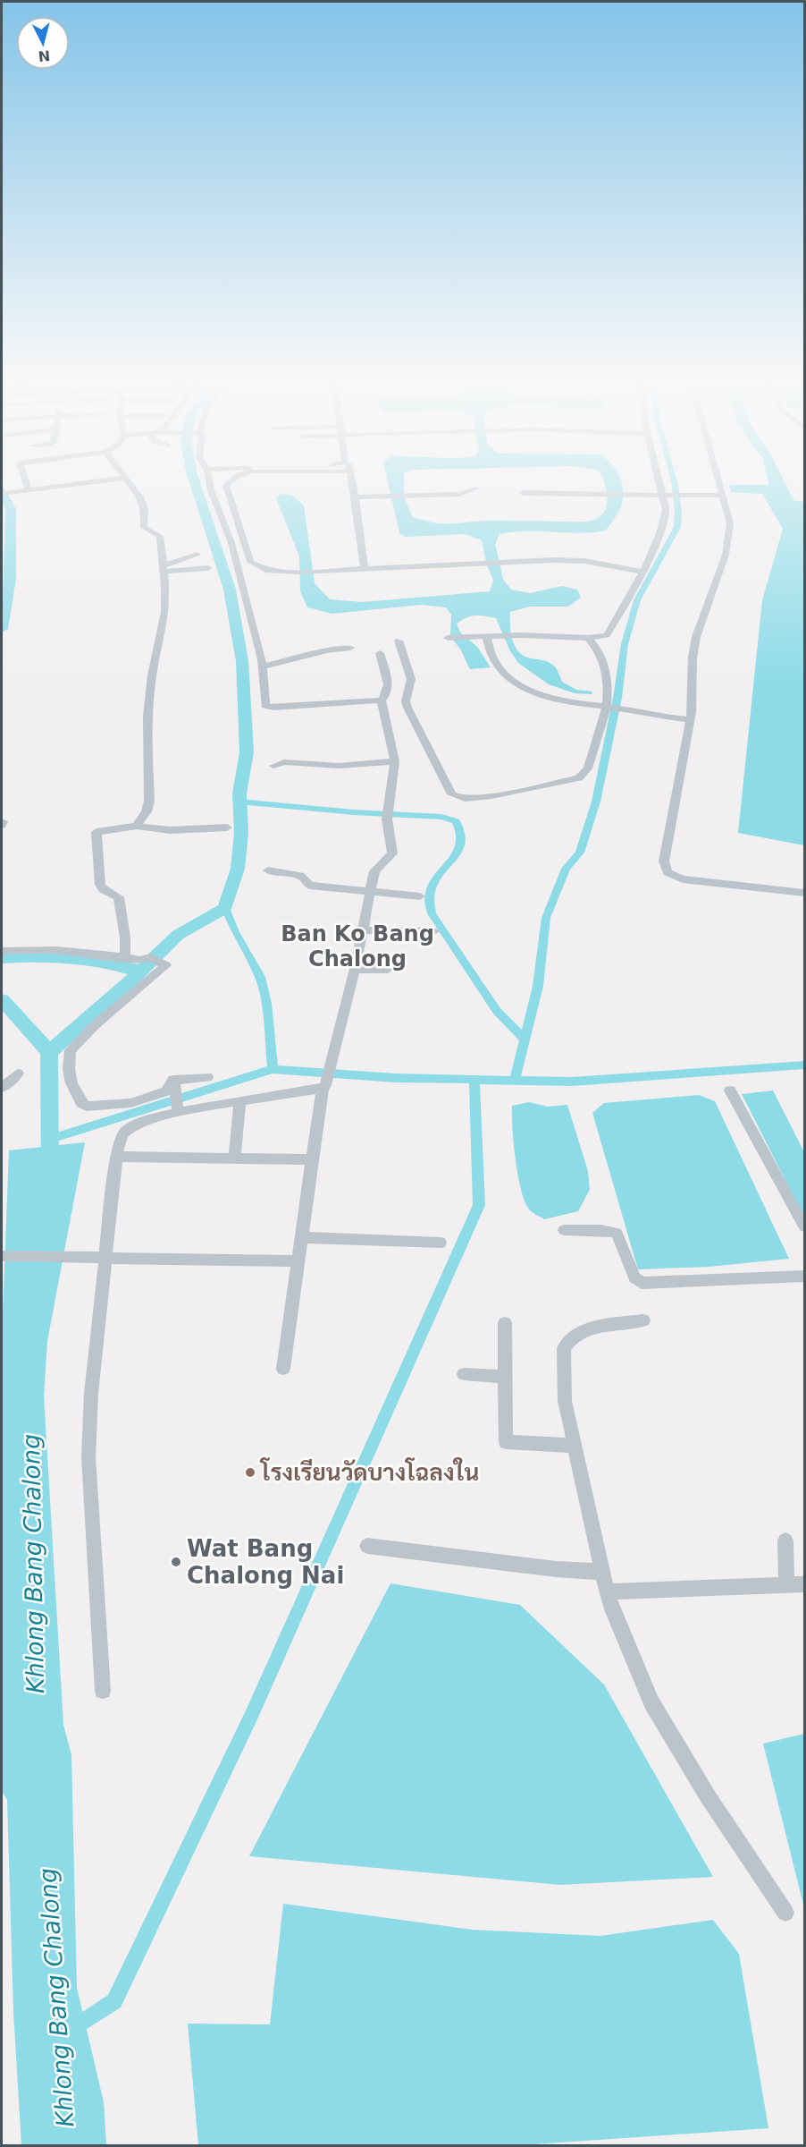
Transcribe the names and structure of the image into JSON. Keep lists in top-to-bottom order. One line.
{"districts":["Ban Ko Bang Chalong"],"water":["Khlong Bang Chalong"],"places":["โรงเรียนวัดบางโฉลงใน","Wat Bang Chalong Nai"],"north":"bottom"}
